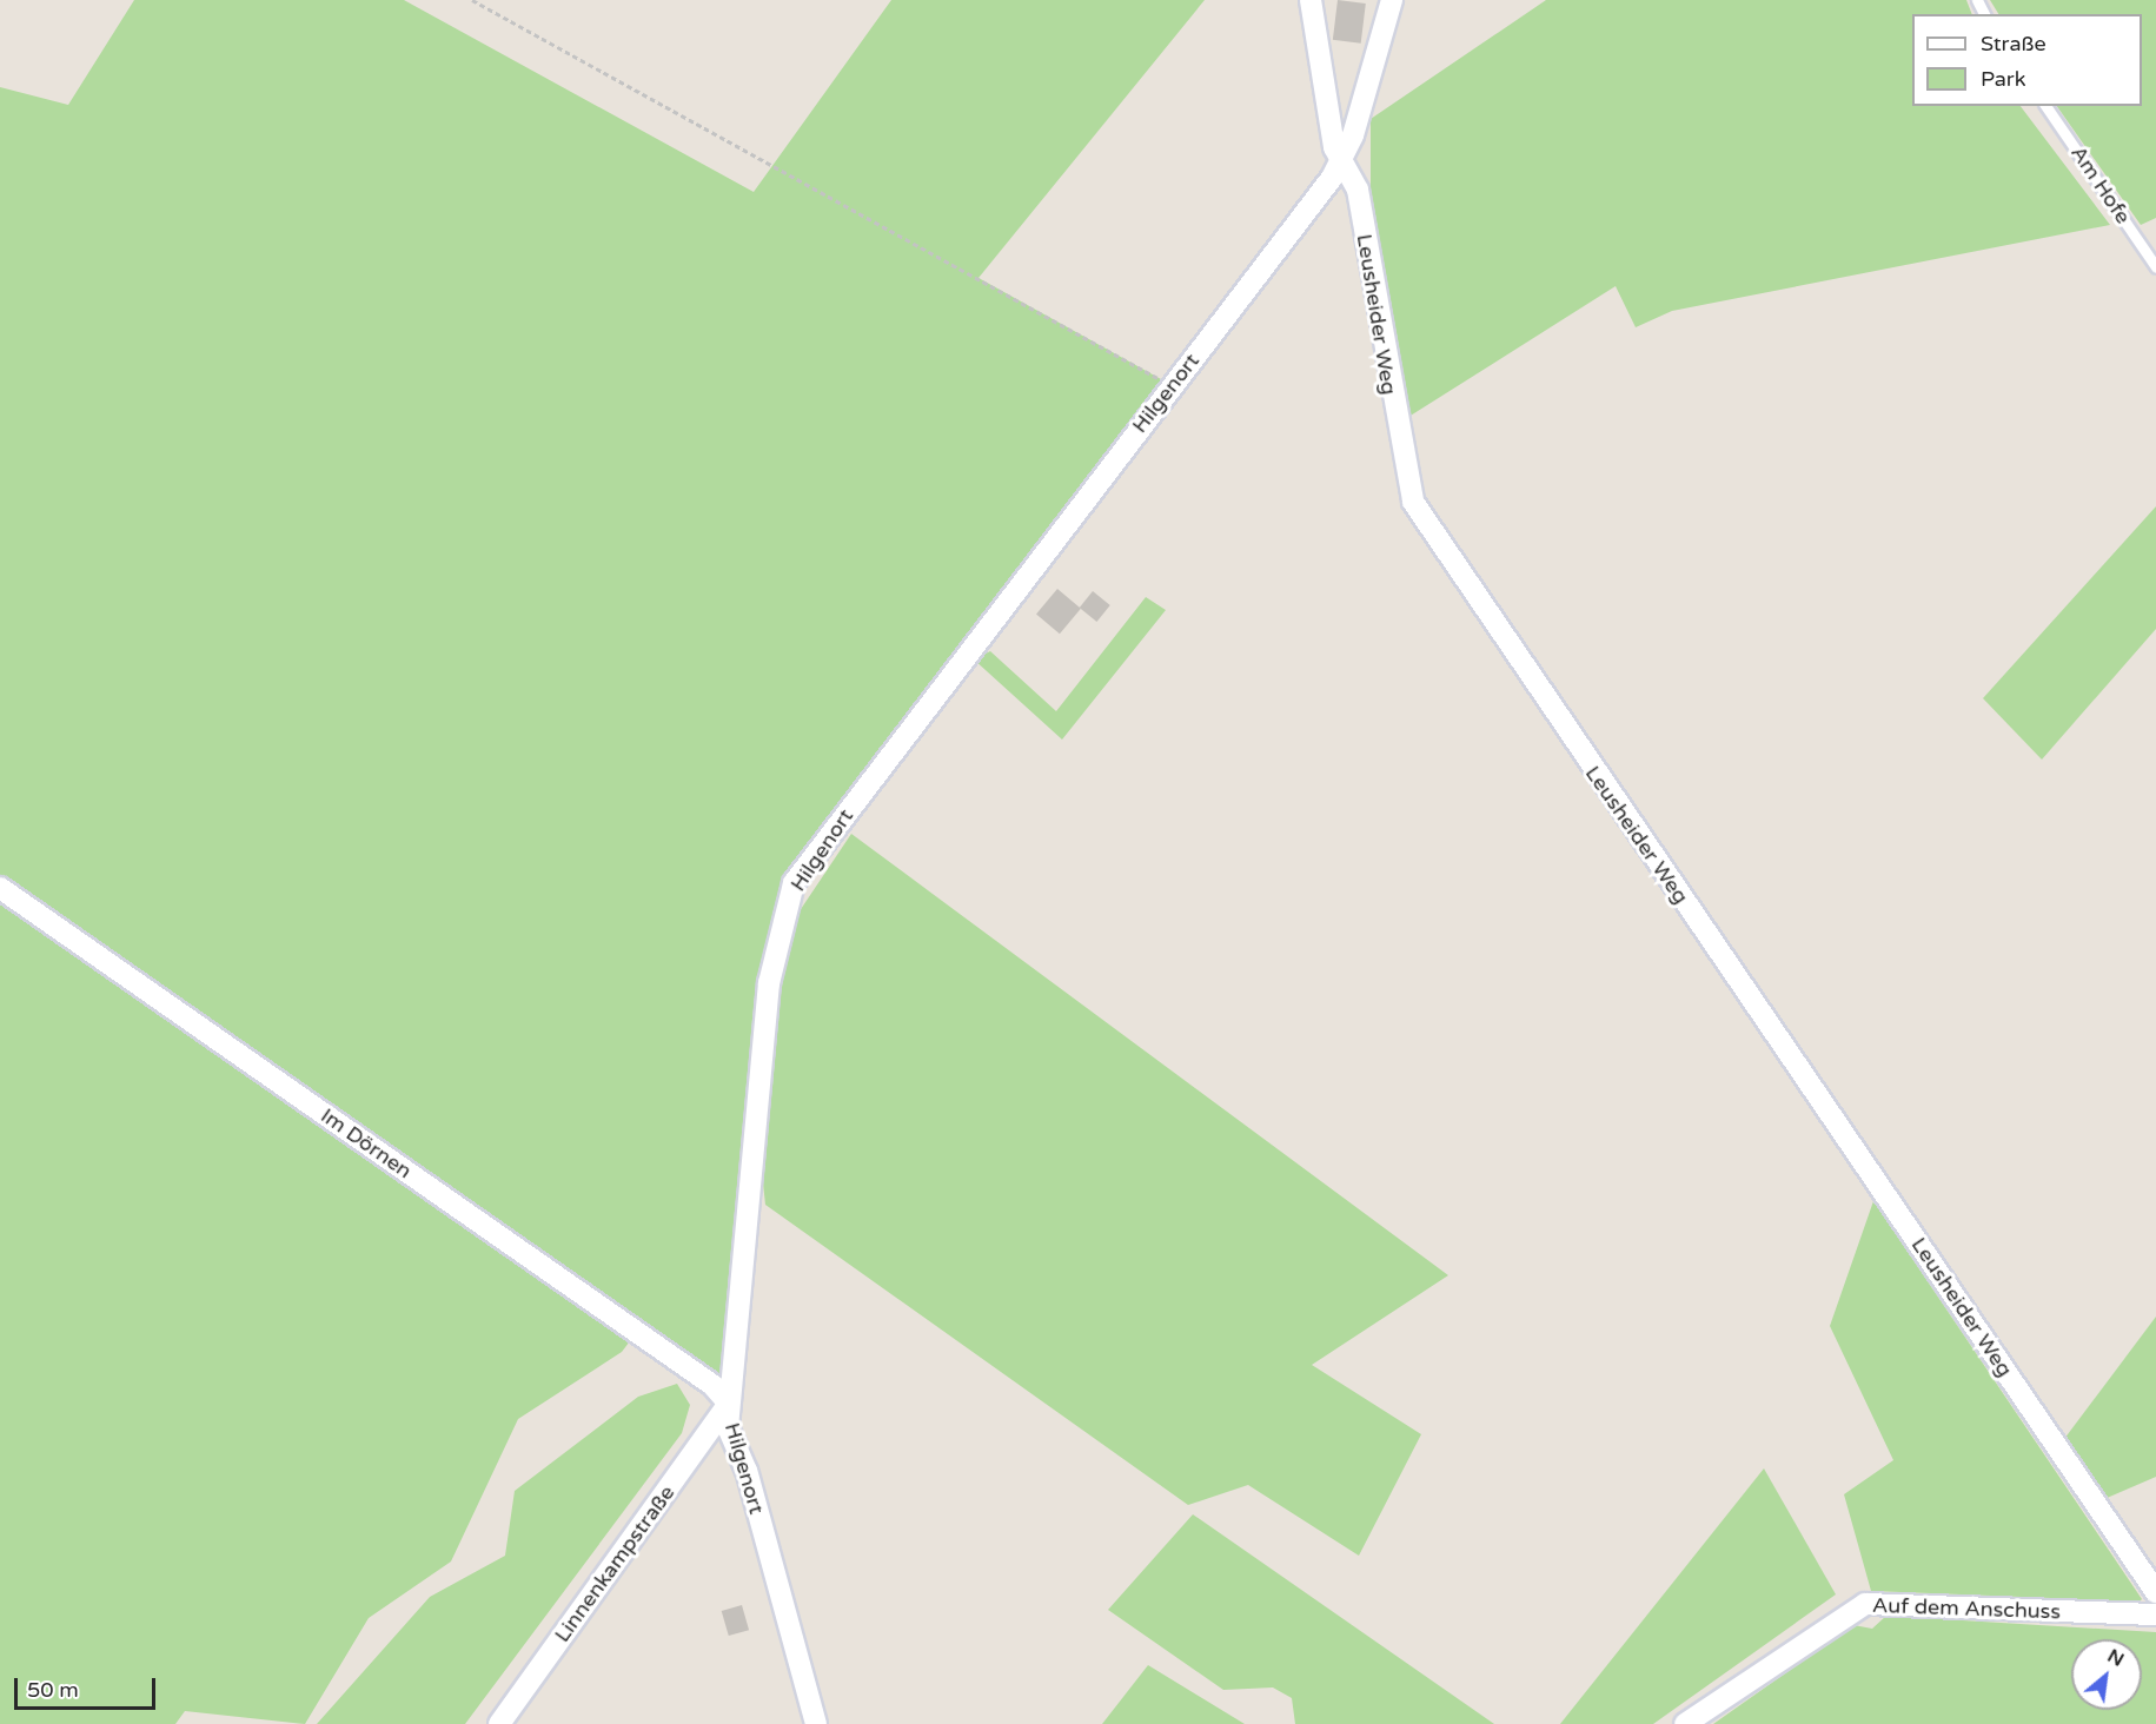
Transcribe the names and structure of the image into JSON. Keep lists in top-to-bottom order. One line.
{"streets":{"street":["Leusheider Weg","Hilgenort","Im Dörnen","Linnenkampstraße","Auf dem Anschuss"],"lane":["Am Hofe"]},"crossings":[["Leusheider Weg","Hilgenort"],["Hilgenort","Im Dörnen"],["Hilgenort","Linnenkampstraße"],["Im Dörnen","Linnenkampstraße"]],"legend":["Straße","Park"],"scale_bar":"50 m","north":"top right"}
